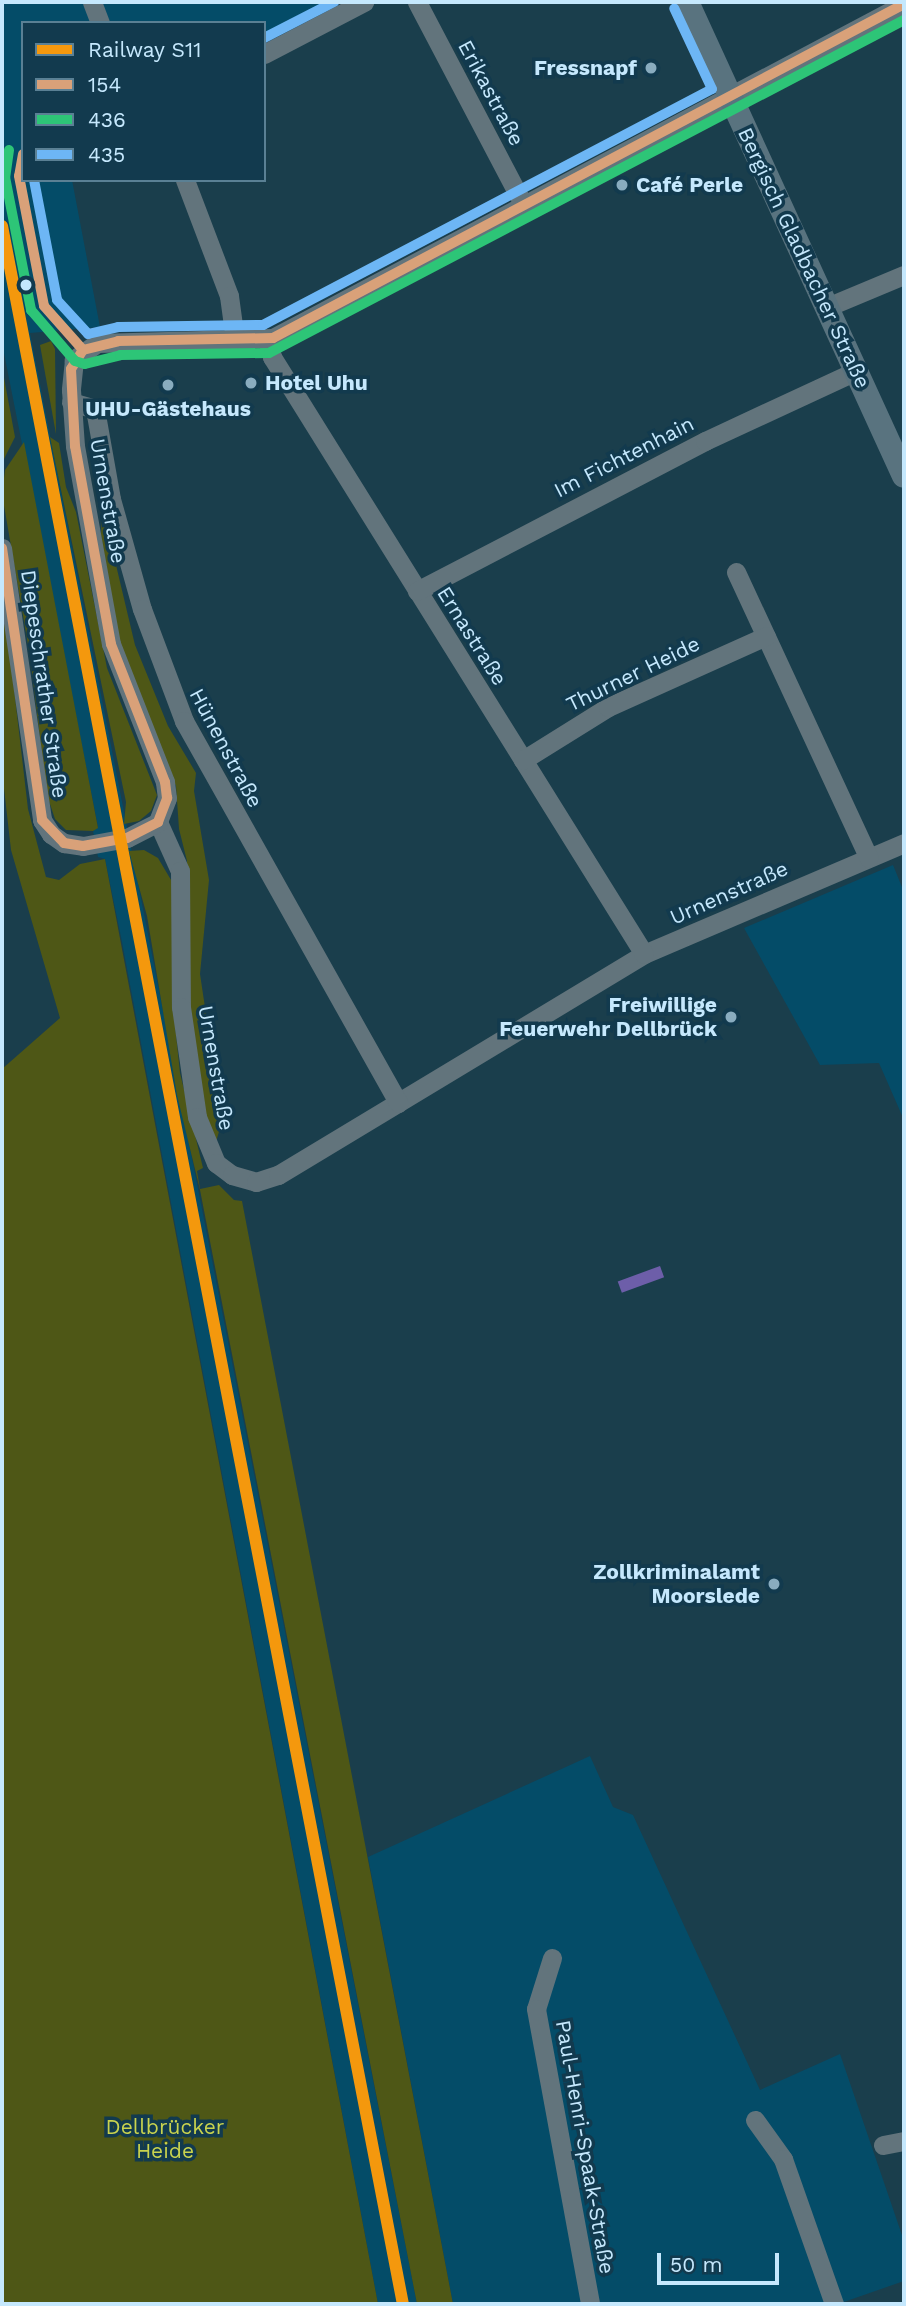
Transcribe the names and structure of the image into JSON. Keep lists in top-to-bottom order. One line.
{"streets":{"main road":["Bergisch Gladbacher Straße"],"street":["Erikastraße","Im Fichtenhain","Urnenstraße","Ernastraße","Thurner Heide","Diepeschrather Straße","Hünenstraße","Paul-Henri-Spaak-Straße"]},"crossings":[["Bergisch Gladbacher Straße","Im Fichtenhain"],["Im Fichtenhain","Ernastraße"],["Urnenstraße","Ernastraße"],["Urnenstraße","Diepeschrather Straße"],["Urnenstraße","Hünenstraße"],["Ernastraße","Thurner Heide"]],"parks":["Dellbrücker Heide"],"places":["Fressnapf","Café Perle","Hotel Uhu","UHU-Gästehaus","Freiwillige Feuerwehr Dellbrück","Zollkriminalamt Moorslede"],"lines":["transit line 435","transit line 154","transit line 436","rail line S11"],"legend":["Railway S11","154","436","435"],"scale_bar":"50 m"}
